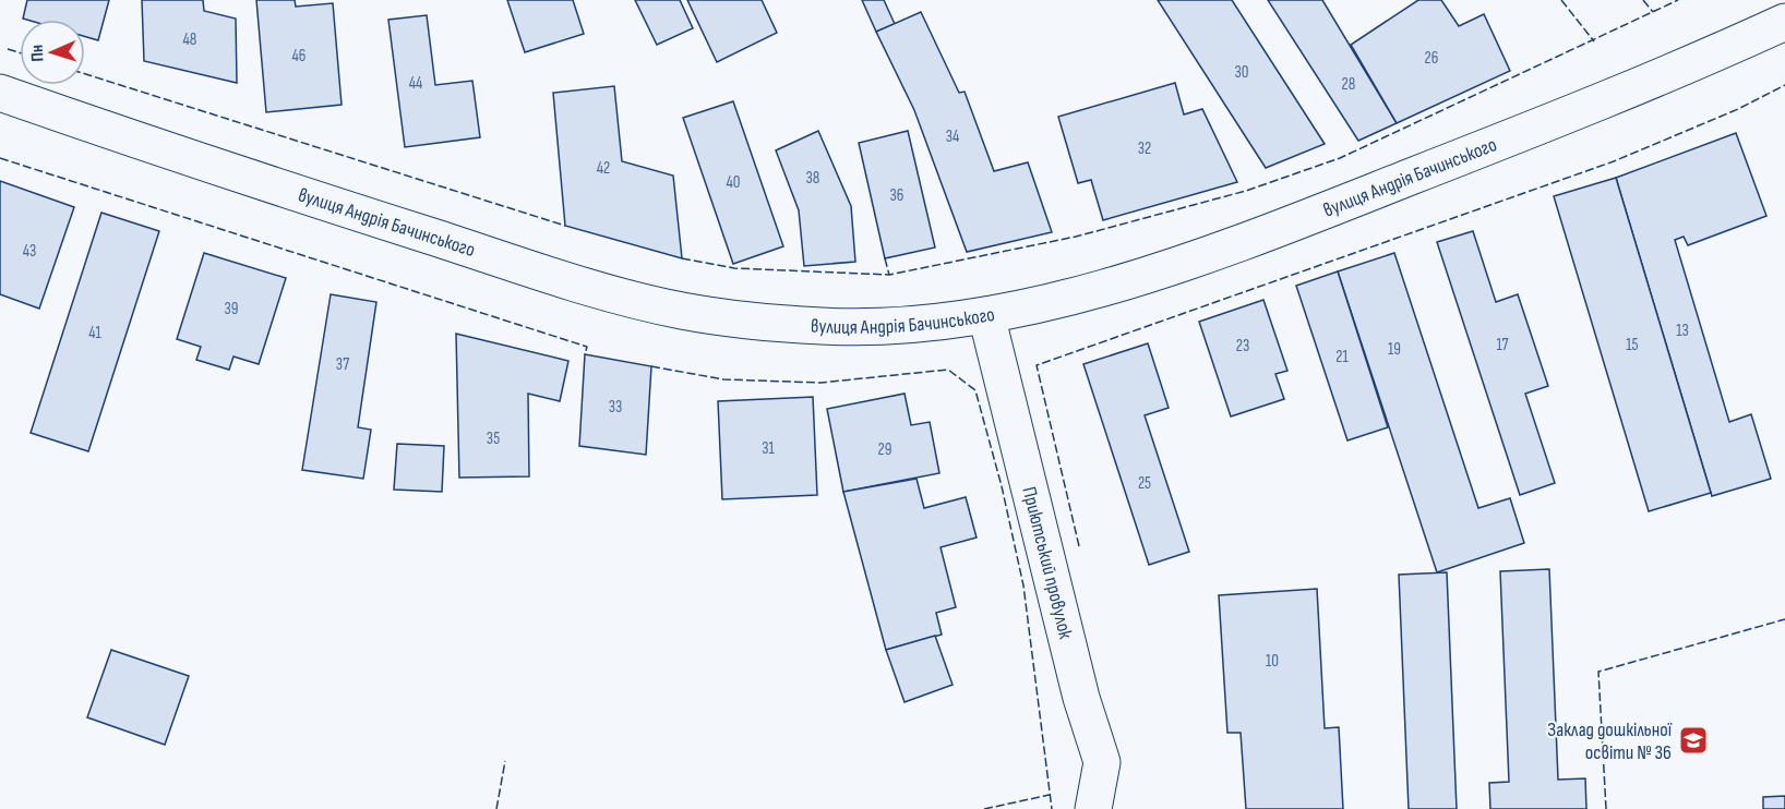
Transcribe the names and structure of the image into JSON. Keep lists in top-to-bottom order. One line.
{"streets":{"street":["вулиця Андрія Бачинського","Приютський провулок"]},"crossings":[["вулиця Андрія Бачинського","Приютський провулок"]],"places":{"school or university":["Заклад дошкільної освіти № 36"]},"house_numbers":["48","46","26","30","44","28","34","32","42","38","40","36","43","39","13","41","17","15","23","19","21","37","33","35","31","29","25","10"],"north":"left"}
